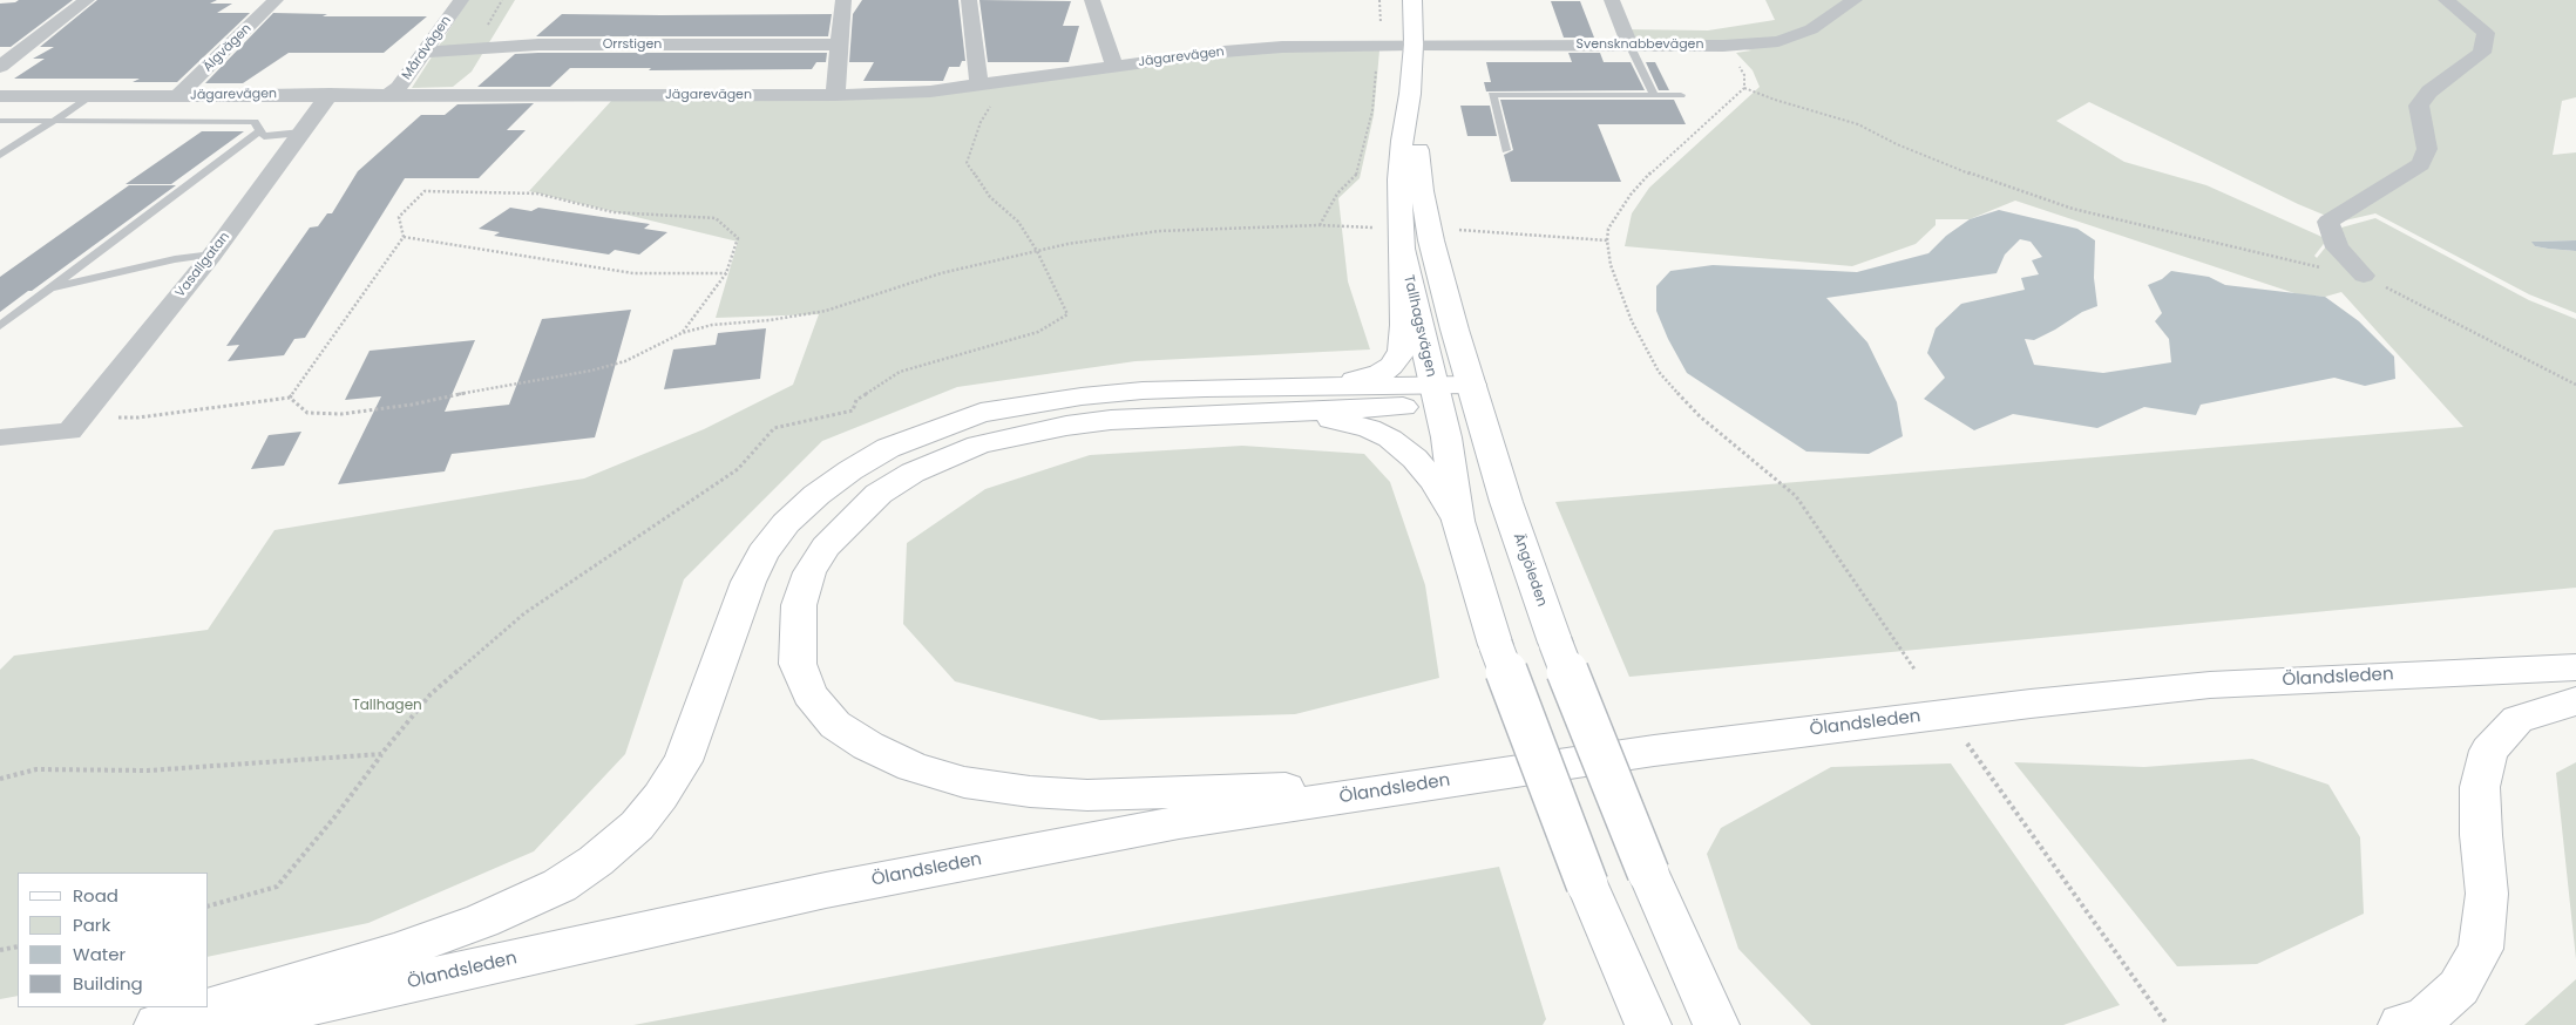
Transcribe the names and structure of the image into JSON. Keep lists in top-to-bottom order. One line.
{"streets":{"main road":["Tallhagsvägen","Ängöleden","Ölandsleden"],"street":["Orrstigen","Svensknabbevägen","Älgvägen","Mårdvägen","Jägarevägen","Vasallgatan"]},"crossings":[["Orrstigen","Mårdvägen"],["Svensknabbevägen","Jägarevägen"],["Svensknabbevägen","Tallhagsvägen"],["Älgvägen","Jägarevägen"],["Mårdvägen","Jägarevägen"],["Jägarevägen","Vasallgatan"],["Jägarevägen","Tallhagsvägen"],["Tallhagsvägen","Ängöleden"]],"parks":["Tallhagen"],"legend":["Road","Park","Water","Building"]}
